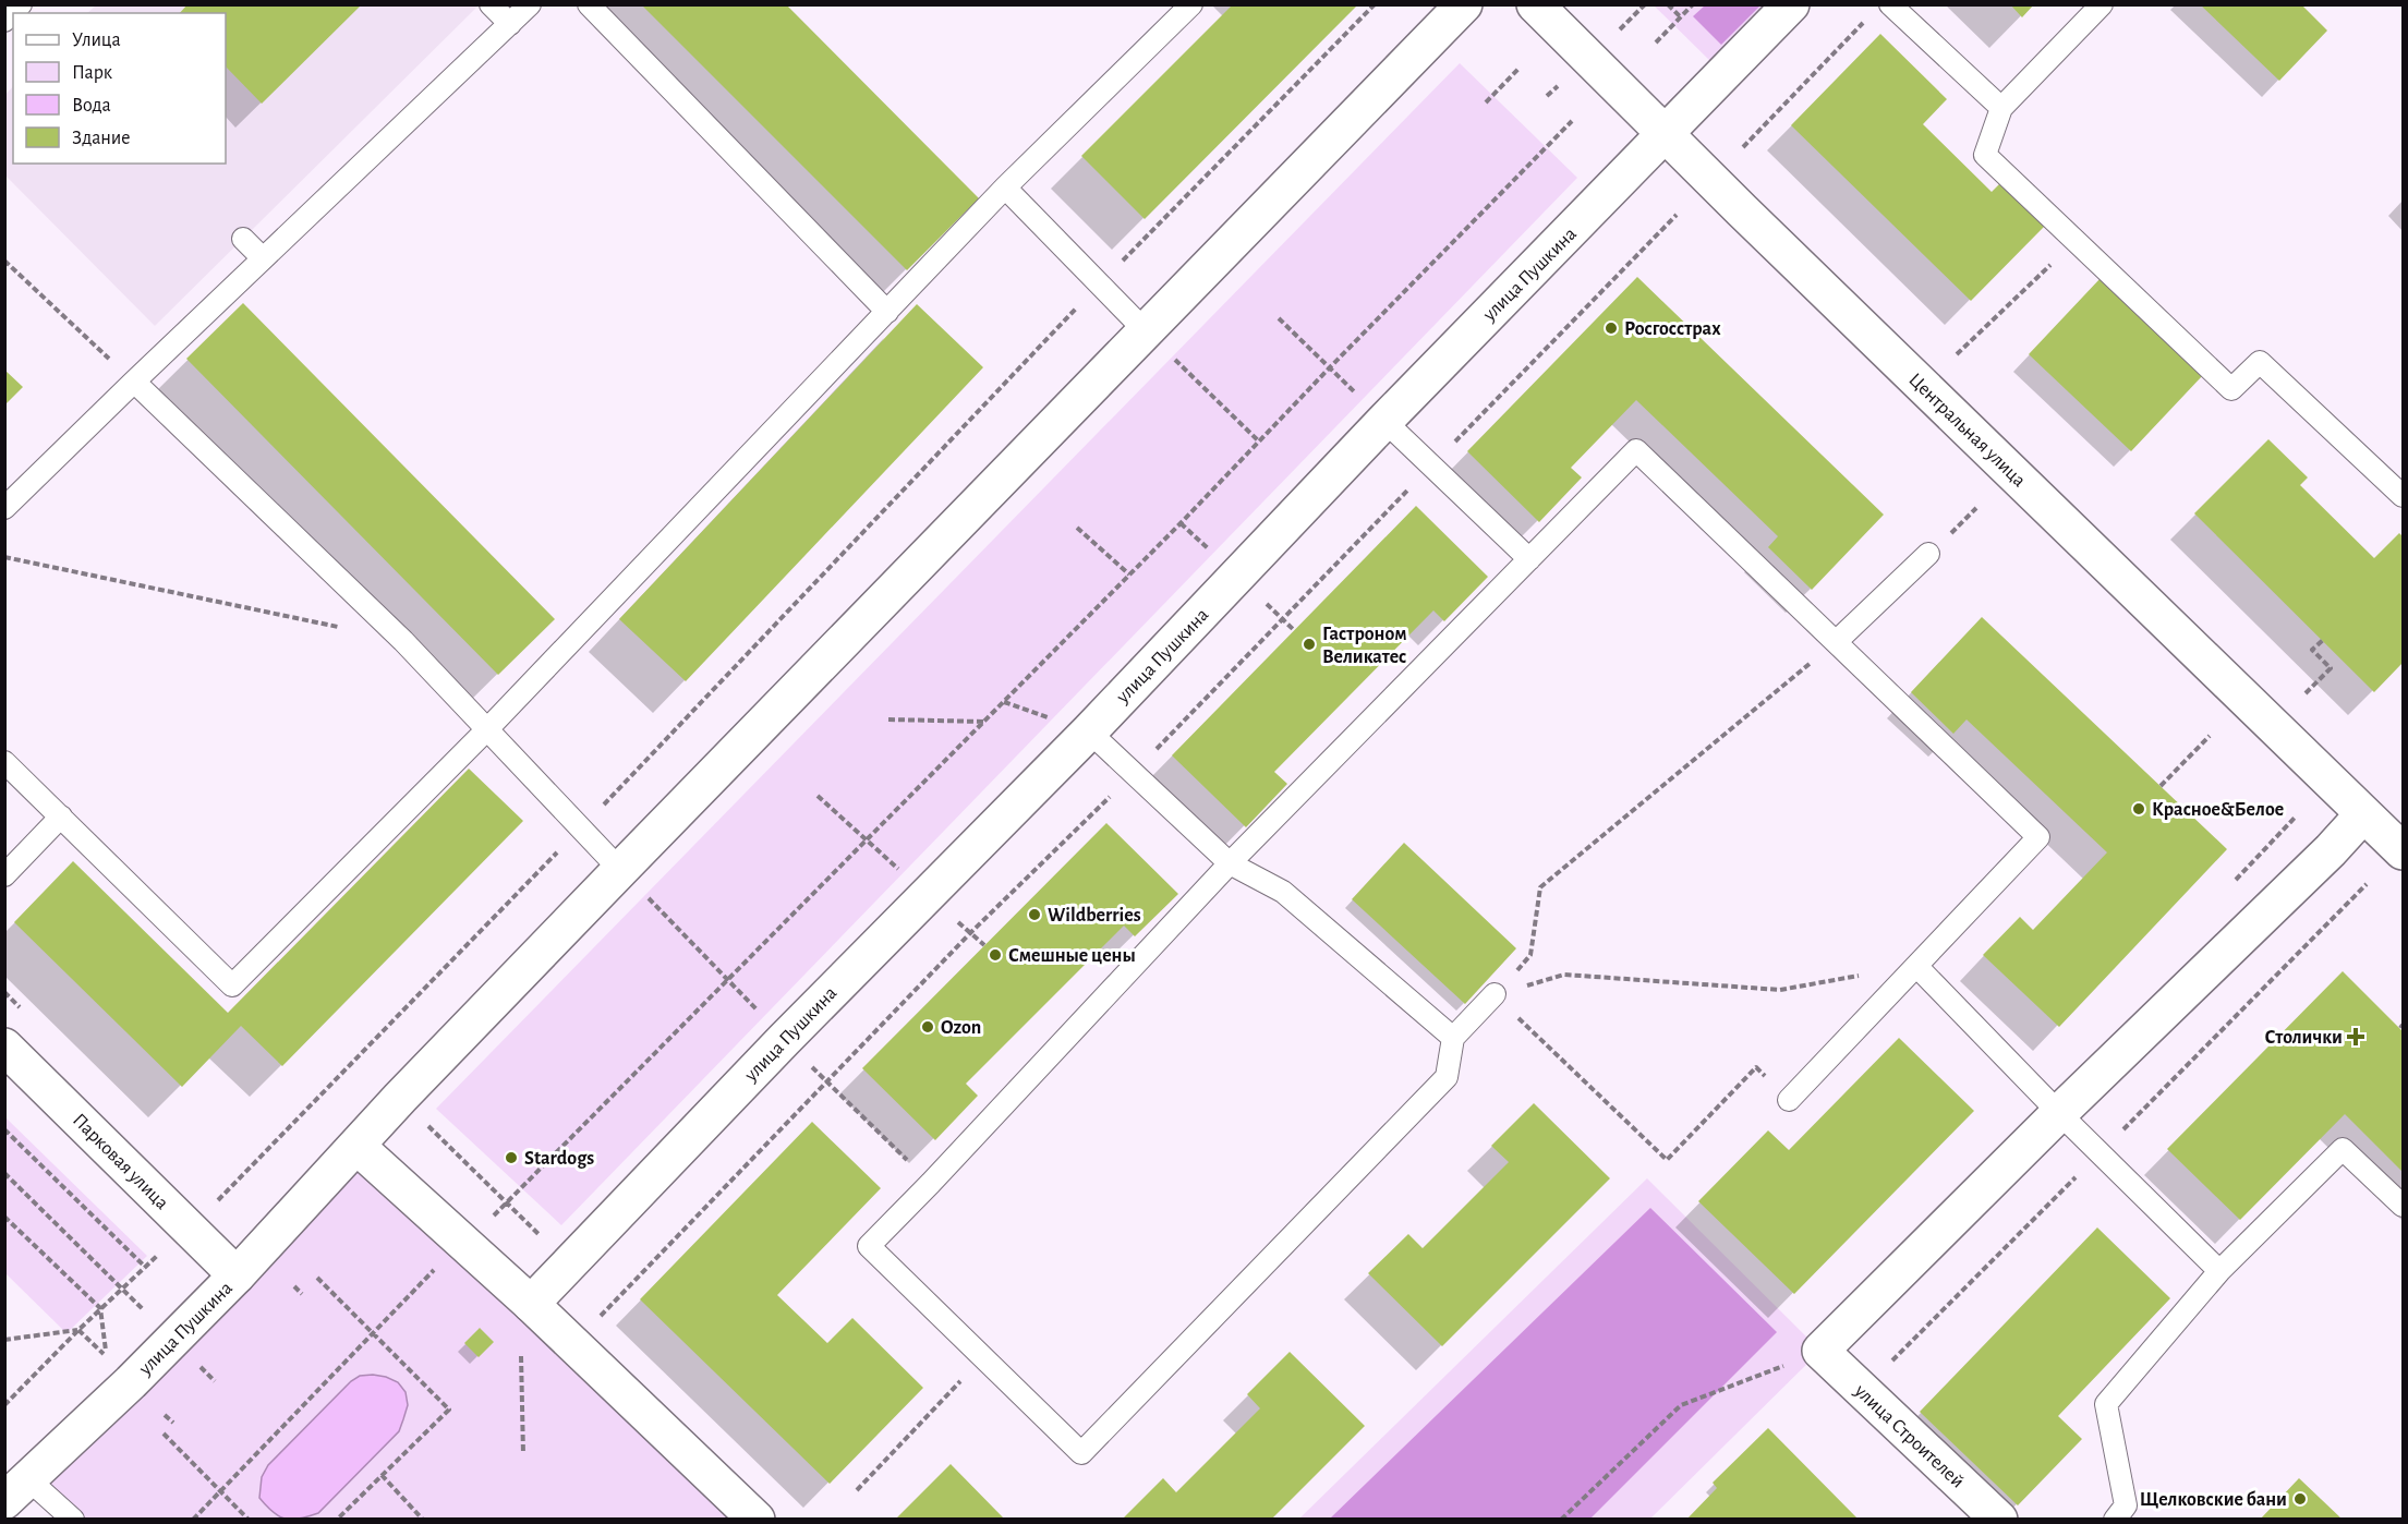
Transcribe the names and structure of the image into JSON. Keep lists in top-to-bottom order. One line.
{"streets":{"street":["улица Пушкина","Центральная улица","Парковая улица","улица Строителей"]},"crossings":[["улица Пушкина","Центральная улица"],["улица Пушкина","Парковая улица"]],"places":{"other":["Росгосстрах","Гастроном Великатес","Красное&Белое","Wildberries","Смешные цены","Ozon","Stardogs","Щелковские бани"],"health":["Столички"]},"legend":["Улица","Парк","Вода","Здание"]}
